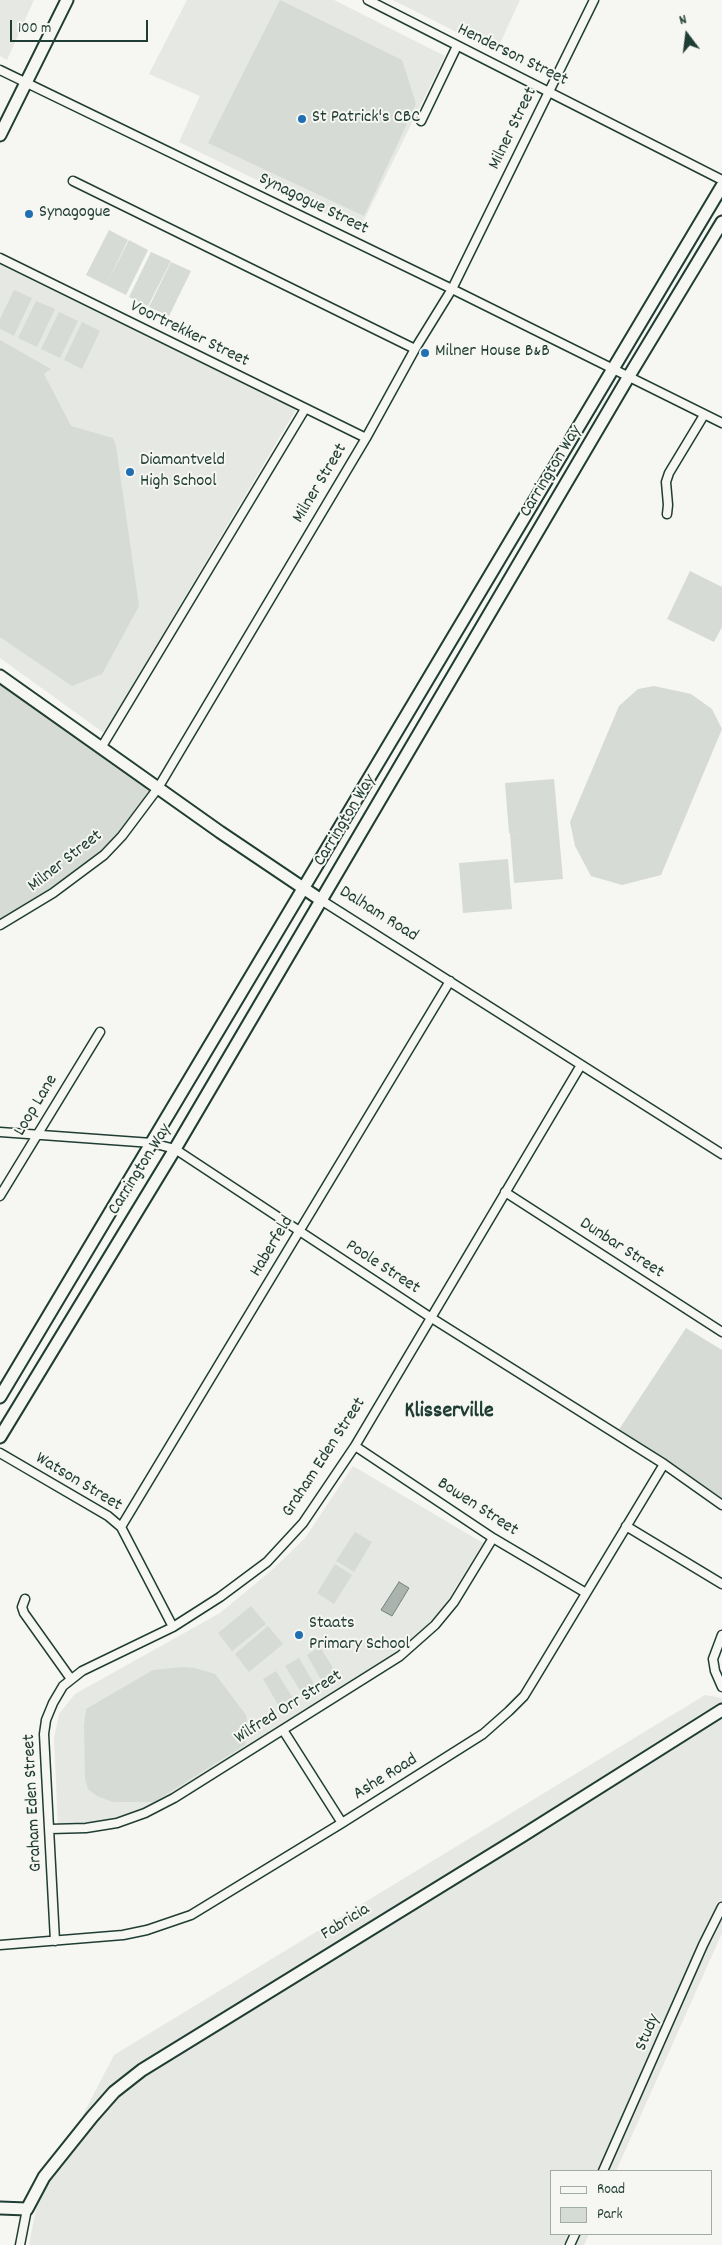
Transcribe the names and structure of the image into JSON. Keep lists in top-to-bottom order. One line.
{"streets":{"street":["Henderson Street","Milner Street","Synagogue Street","Voortrekker Street","Carrington Way","Dalham Road","Loop Lane","Haberfeld","Dunbar Street","Poole Street","Graham Eden Street","Watson Street","Bowen Street","Wilfred Orr Street","Ashe Road","Fabricia","Study"]},"crossings":[["Henderson Street","Milner Street"],["Milner Street","Synagogue Street"],["Milner Street","Voortrekker Street"],["Milner Street","Dalham Road"],["Synagogue Street","Carrington Way"],["Carrington Way","Dalham Road"],["Carrington Way","Poole Street"],["Dalham Road","Haberfeld"],["Dalham Road","Graham Eden Street"],["Loop Lane","Poole Street"],["Haberfeld","Poole Street"],["Haberfeld","Watson Street"],["Dunbar Street","Graham Eden Street"],["Poole Street","Graham Eden Street"],["Poole Street","Ashe Road"],["Graham Eden Street","Watson Street"],["Graham Eden Street","Bowen Street"],["Graham Eden Street","Wilfred Orr Street"],["Graham Eden Street","Ashe Road"],["Bowen Street","Wilfred Orr Street"],["Bowen Street","Ashe Road"]],"districts":["Klisserville"],"places":["St Patrick's CBC","Synagogue","Milner House B&B","Diamantveld High School","Staats Primary School"],"legend":["Road","Park"],"scale_bar":"100 m","north":"top"}
